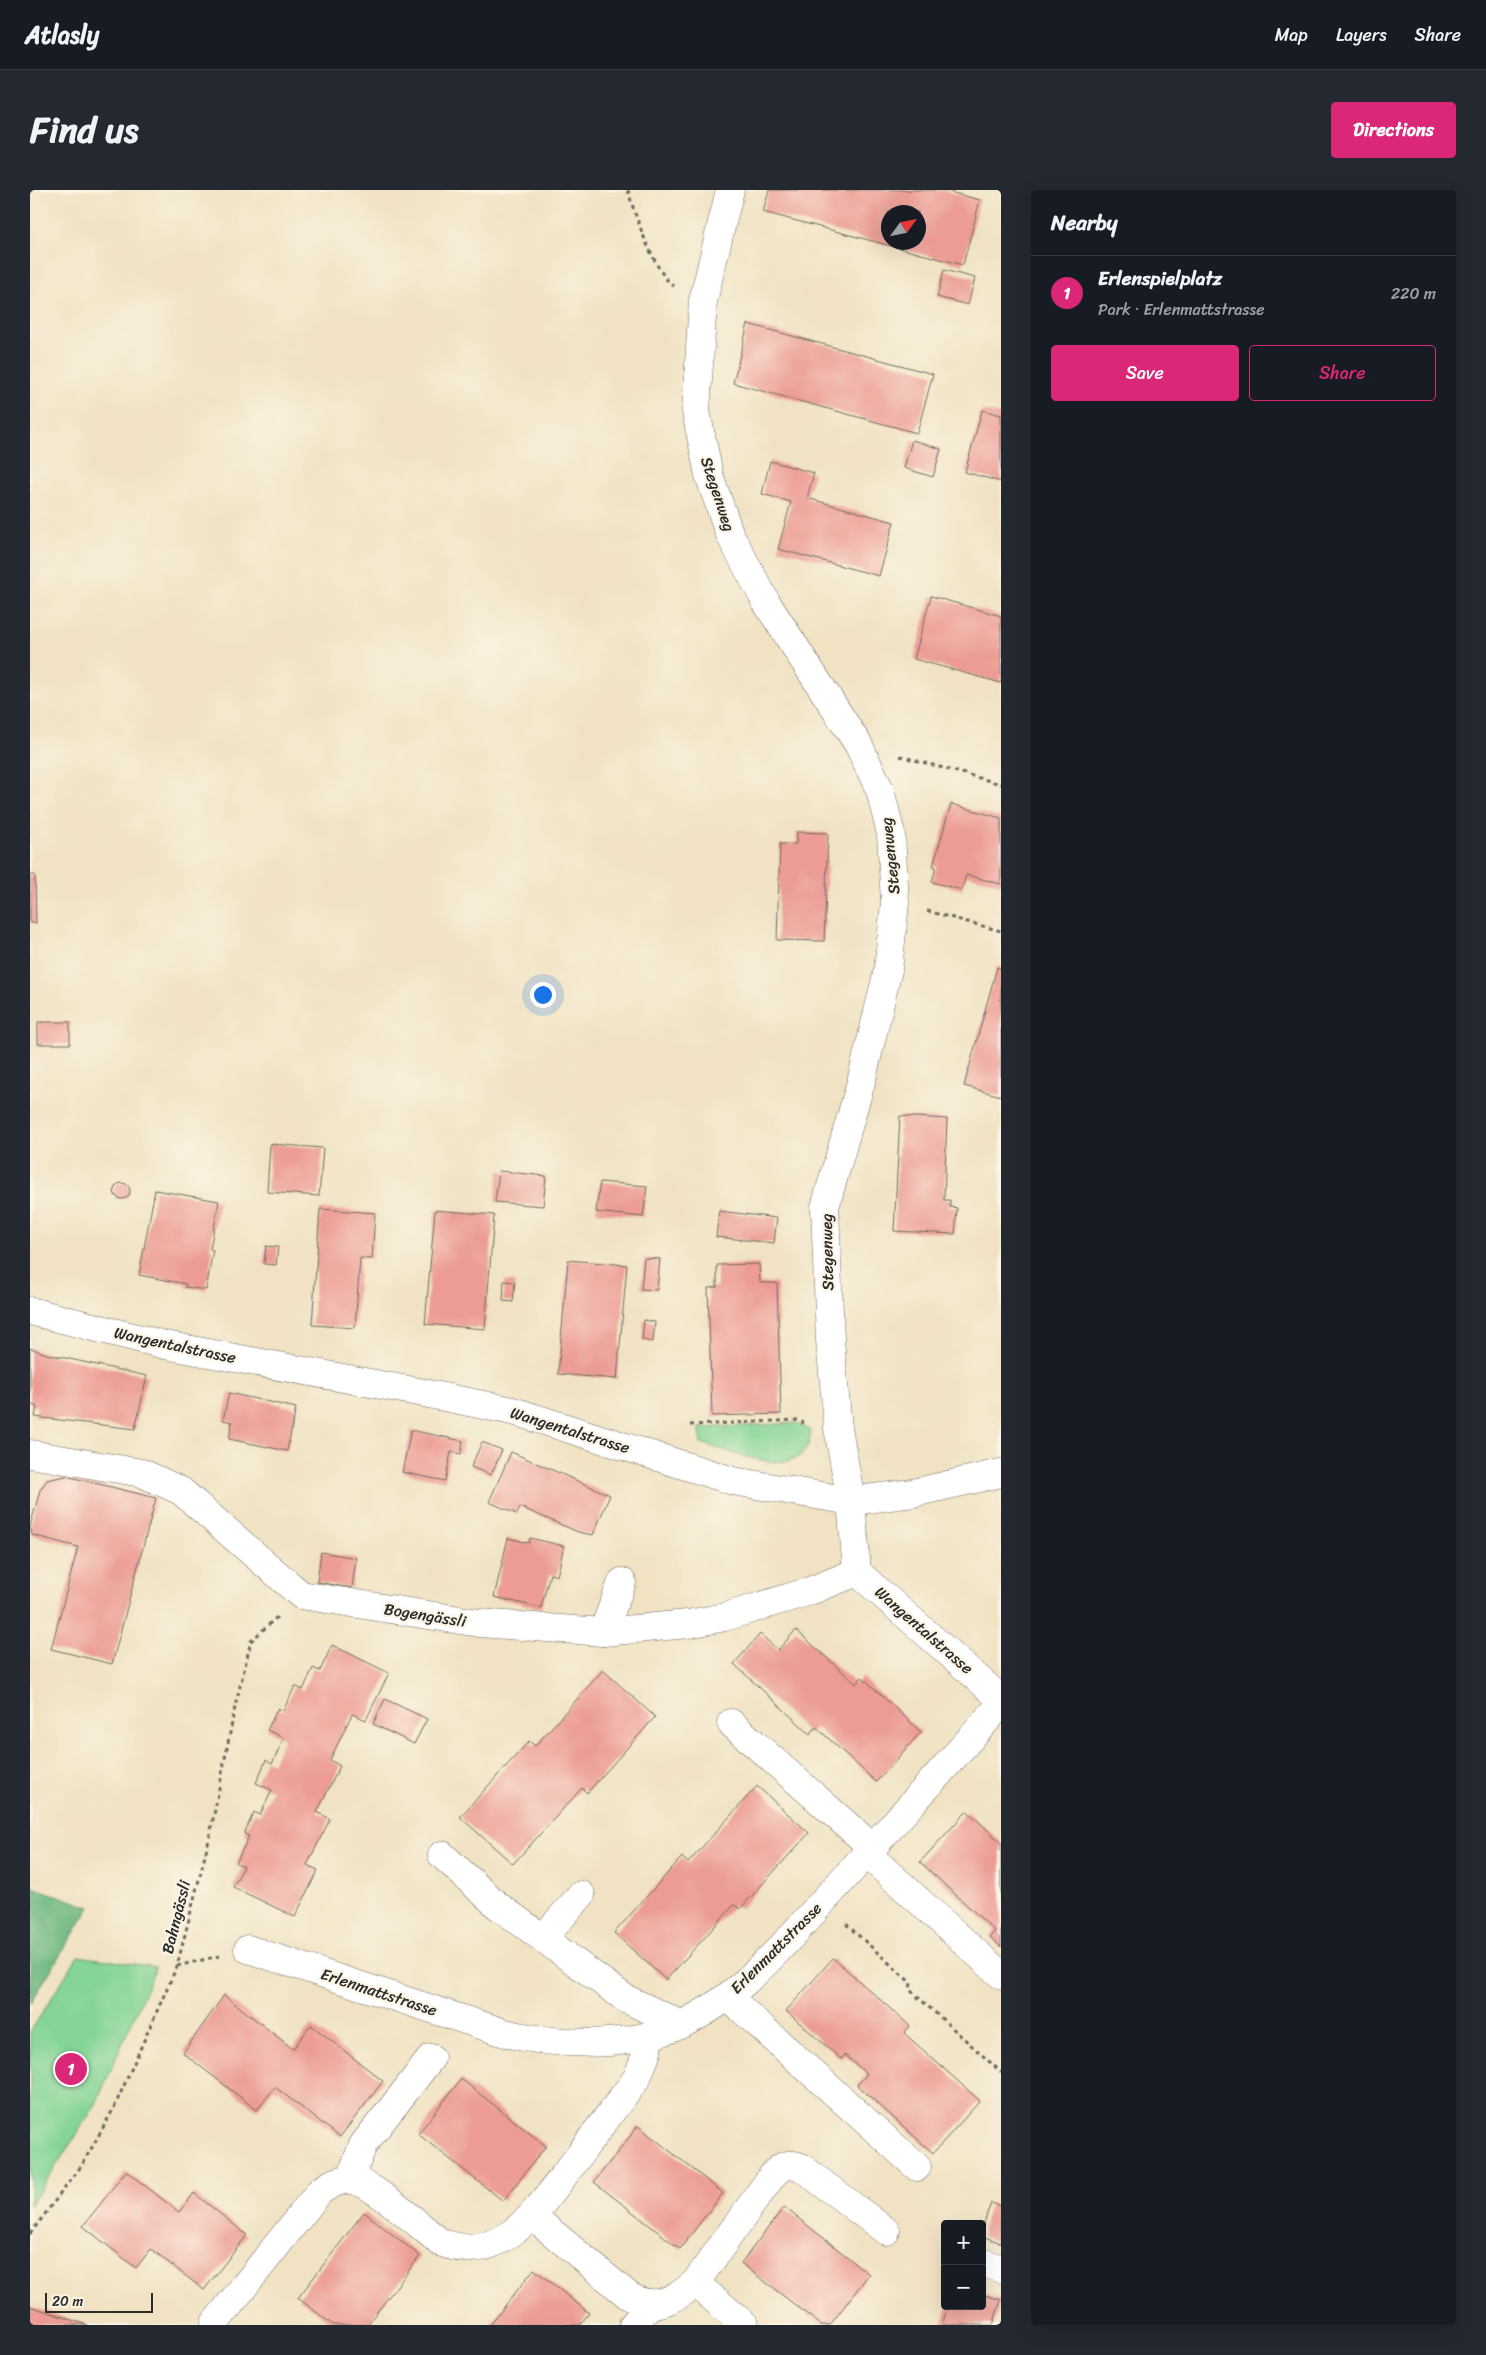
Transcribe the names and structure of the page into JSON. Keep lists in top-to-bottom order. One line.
{"streets":{"street":["Stegenweg","Wangentalstrasse","Bogengässli","Erlenmattstrasse"],"path":["Bahngässli"]},"crossings":[["Stegenweg","Wangentalstrasse"],["Wangentalstrasse","Bogengässli"],["Bogengässli","Bahngässli"]],"scale_bar":"20 m","north":"top right","page":{"header":"Atlasly","nav":["Map","Layers","Share"],"title":"Find us","buttons":["Directions",["Save","Share"]],"heading":"Nearby","list":[{"mark":"1","name":"Erlenspielplatz","note":"Park · Erlenmattstrasse","value":"220 m"}],"pins":"1","map_buttons":["+","−"],"scale":"20 m"}}
